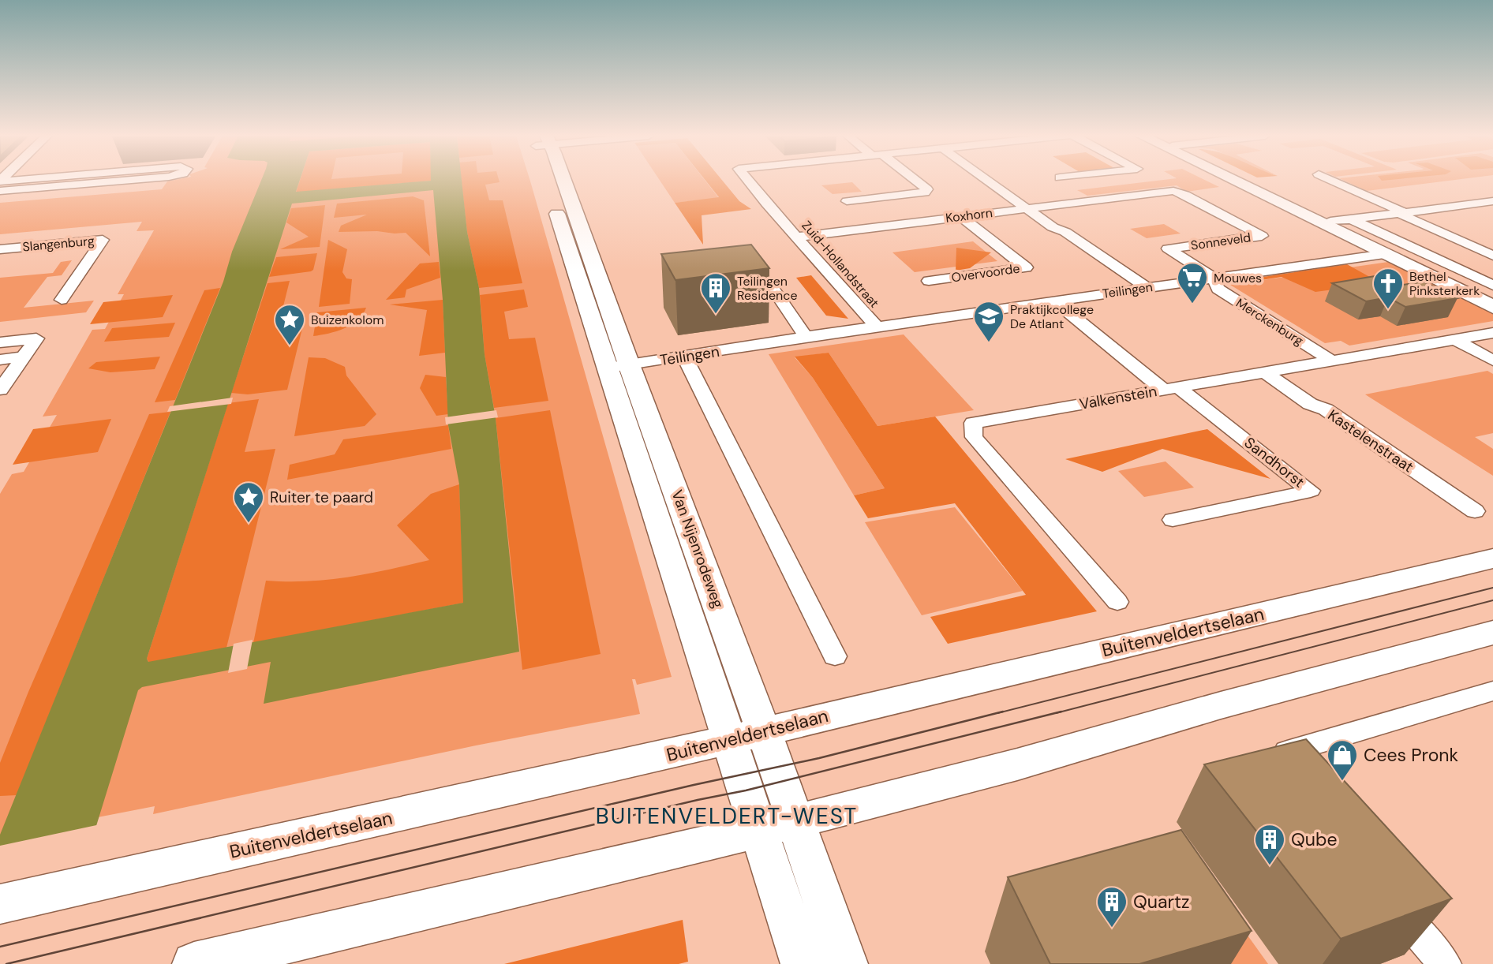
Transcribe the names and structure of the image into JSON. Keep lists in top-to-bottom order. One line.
{"streets":{"main road":["Van Nijenrodeweg","Buitenveldertselaan"],"street":["Koxhorn","Sonneveld","Slangenburg","Zuid-Hollandstraat","Overvoorde","Teilingen","Merckenburg","Valkenstein","Kastelenstraat","Sandhorst"]},"crossings":[["Koxhorn","Sonneveld"],["Koxhorn","Zuid-Hollandstraat"],["Koxhorn","Overvoorde"],["Sonneveld","Teilingen"],["Sonneveld","Merckenburg"],["Zuid-Hollandstraat","Teilingen"],["Teilingen","Merckenburg"],["Teilingen","Van Nijenrodeweg"],["Merckenburg","Valkenstein"],["Valkenstein","Kastelenstraat"],["Valkenstein","Sandhorst"],["Van Nijenrodeweg","Buitenveldertselaan"]],"districts":["BUITENVELDERT-WEST"],"places":{"supermarket":["Mouwes"],"church":["Bethel Pinksterkerk"],"building":["Teilingen Residence","Qube","Quartz"],"school or university":["Praktijkcollege De Atlant"],"place":["Buizenkolom","Ruiter te paard"],"shop":["Cees Pronk"]}}
